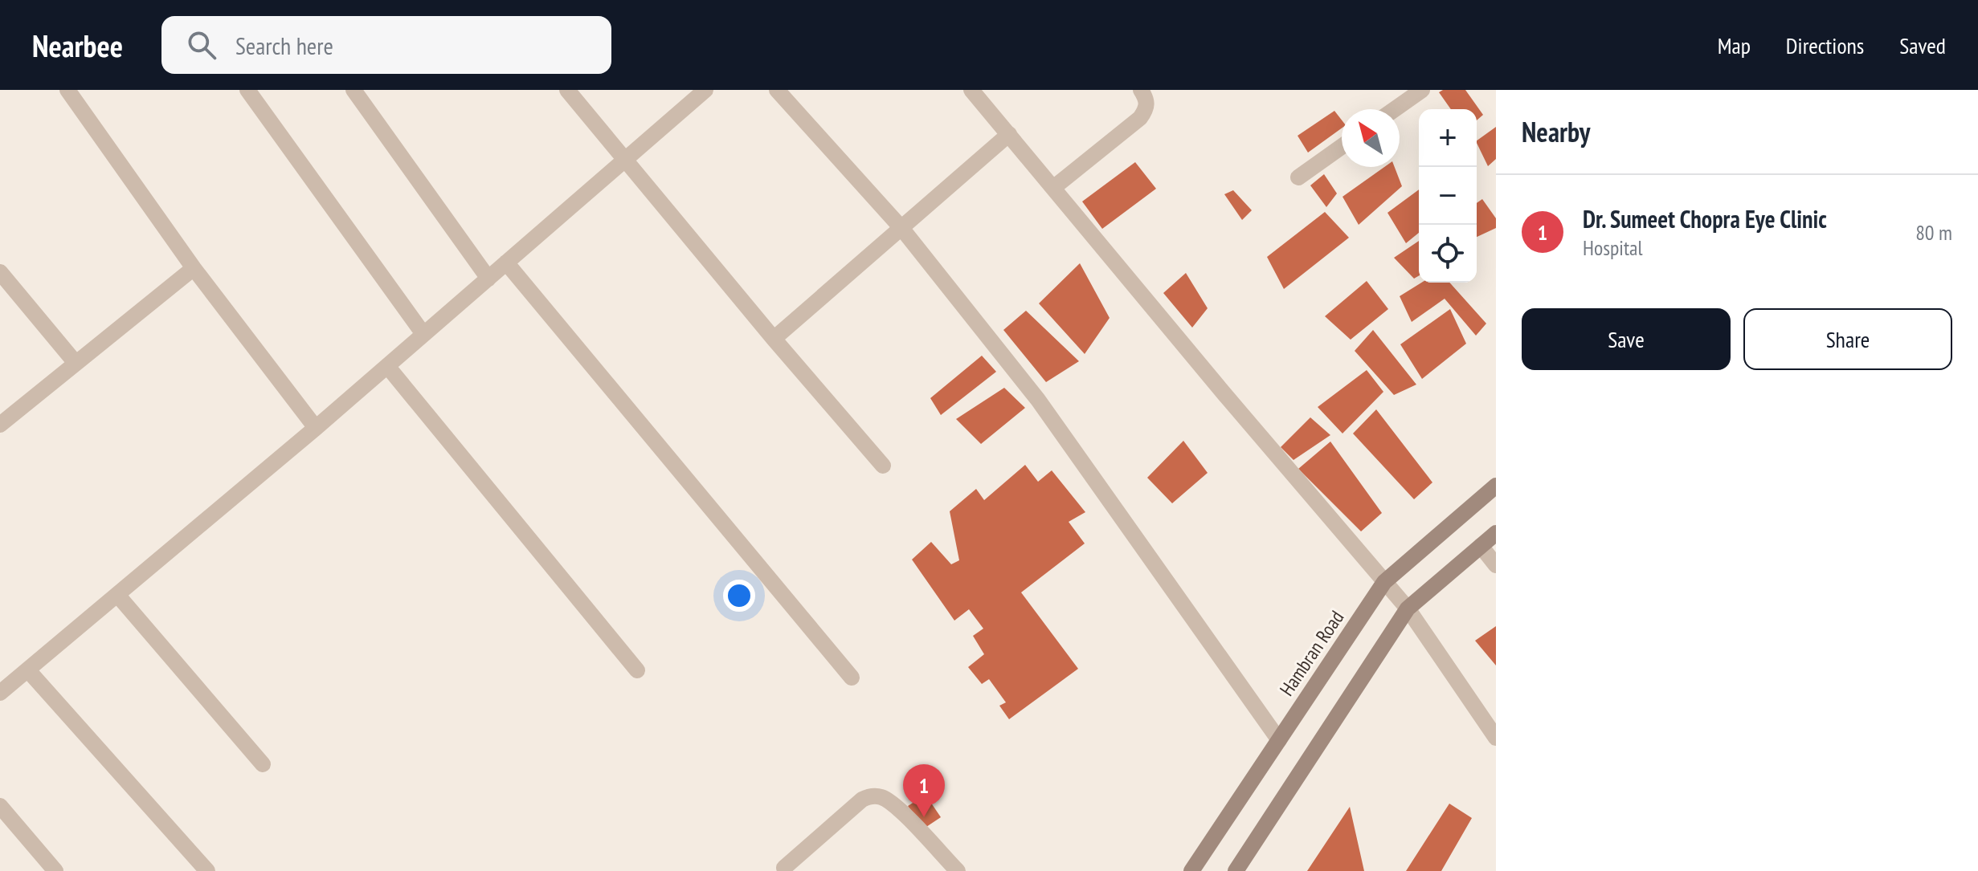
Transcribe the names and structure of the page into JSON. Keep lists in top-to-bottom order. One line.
{"streets":{"main road":["Hambran Road"]},"north":"top left","page":{"header":"Nearbee","search":"Search here","nav":["Map","Directions","Saved"],"heading":"Nearby","map_buttons":["+","−"],"list":[{"mark":"1","name":"Dr. Sumeet Chopra Eye Clinic","note":"Hospital","value":"80 m"}],"buttons":["Save","Share"],"pins":"1"}}
